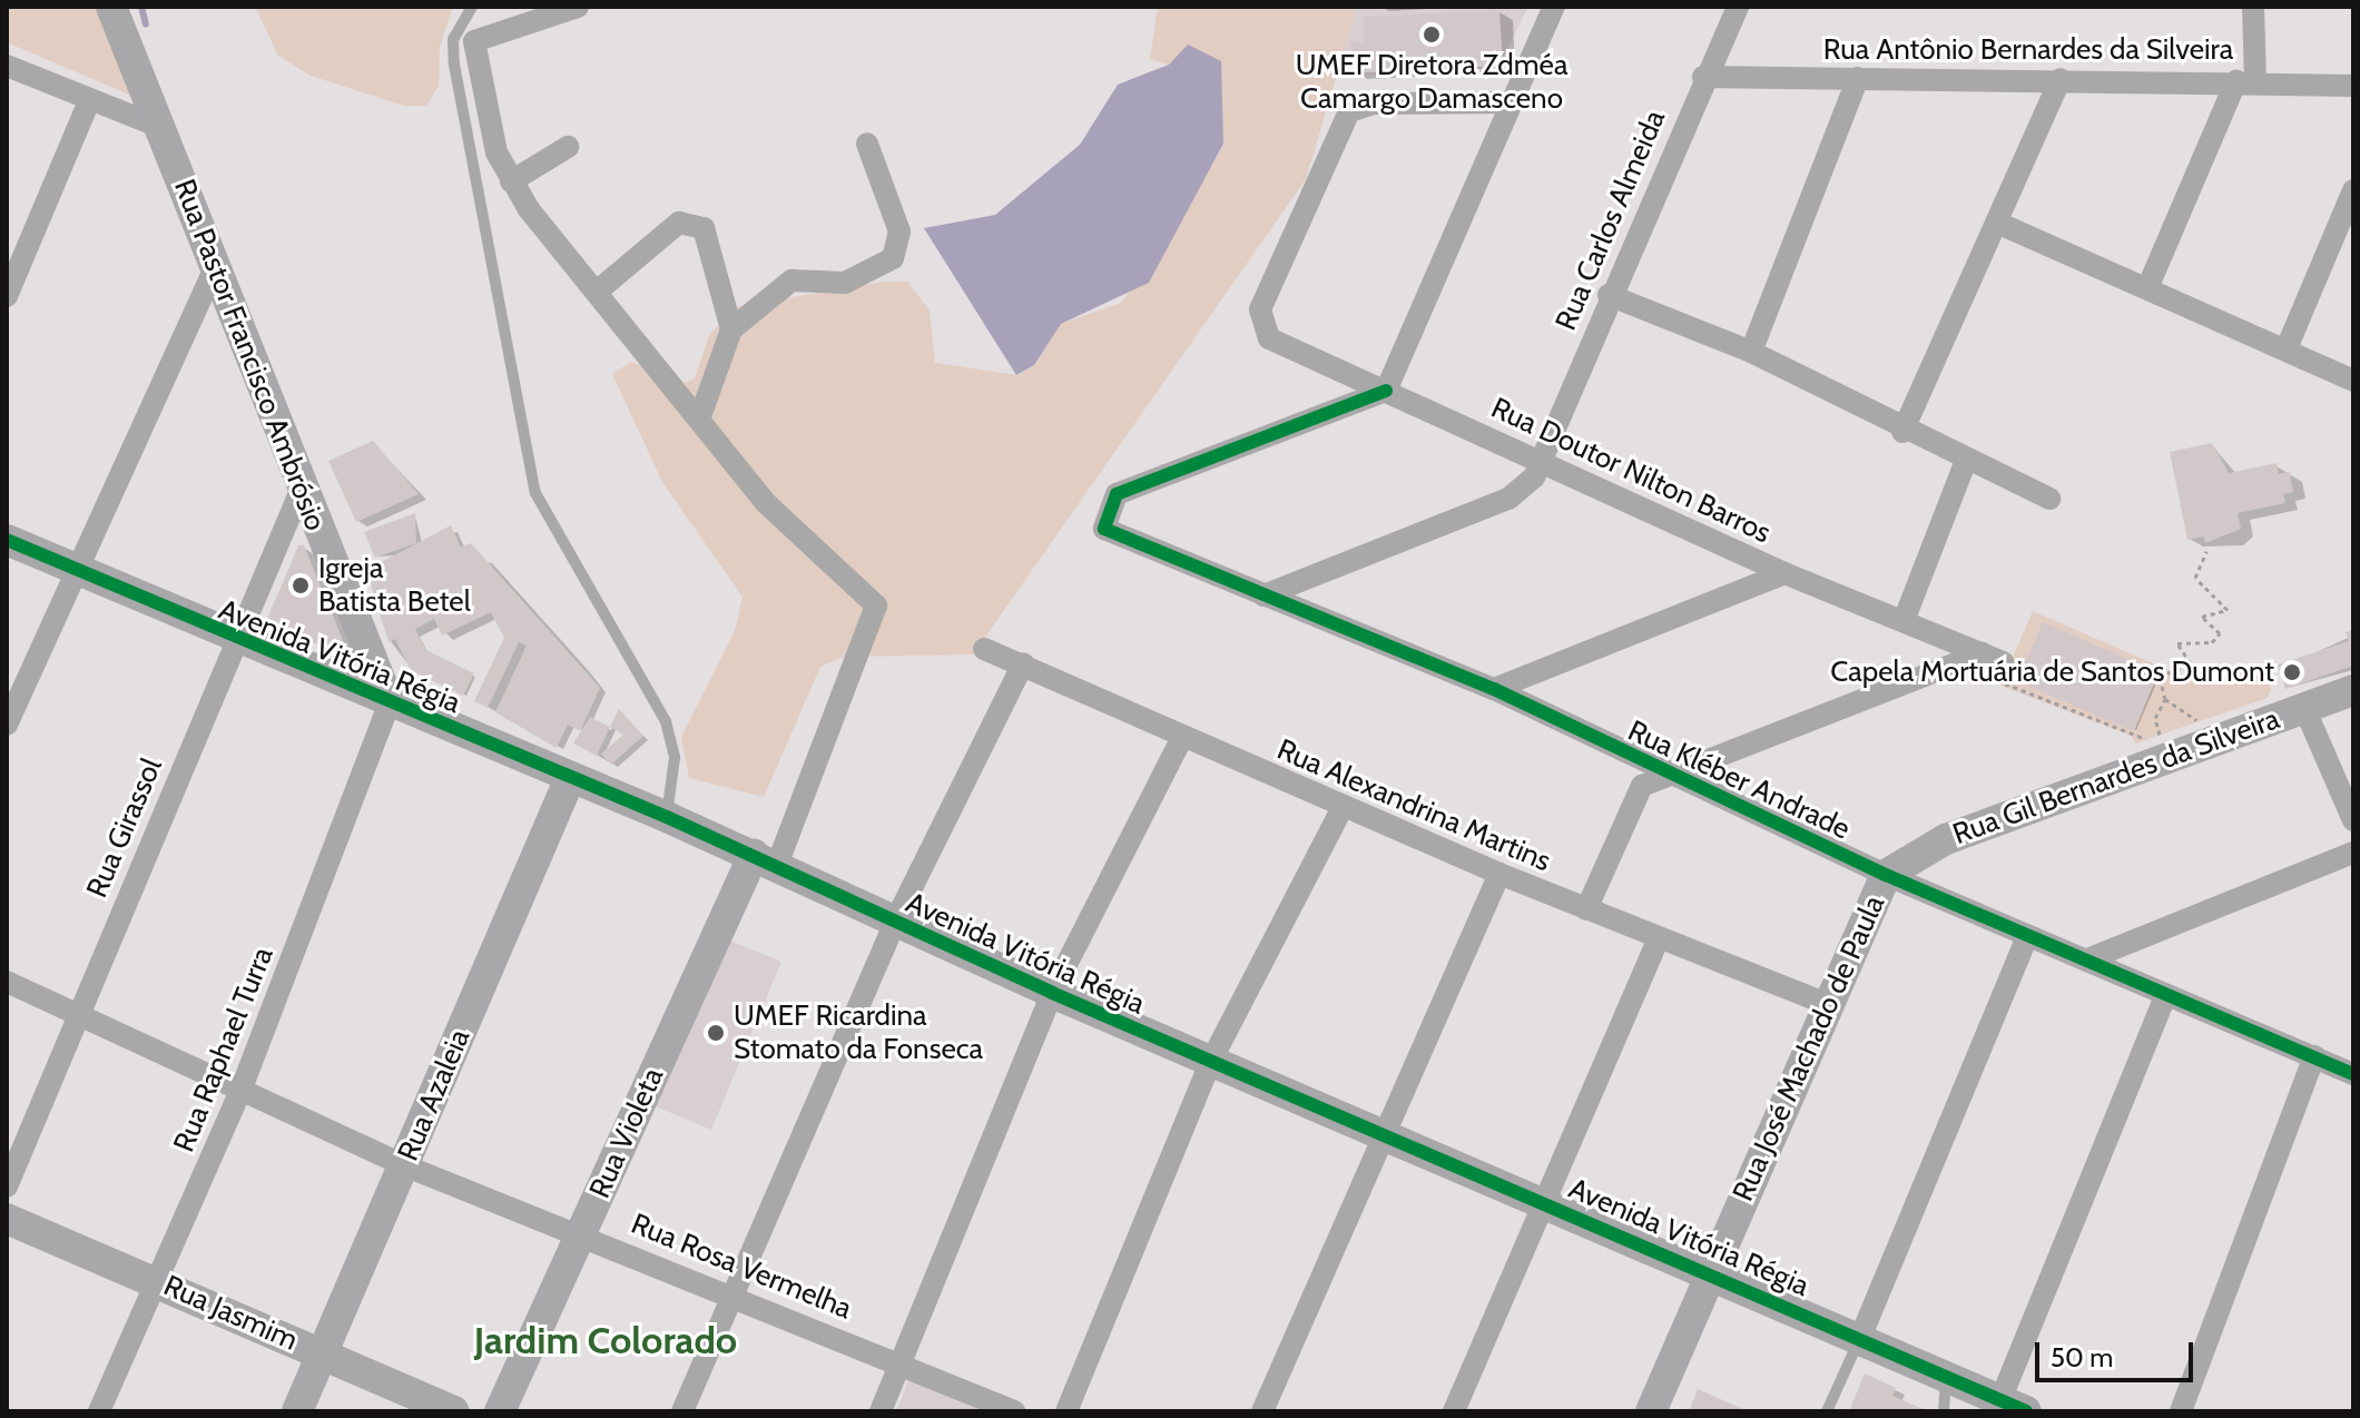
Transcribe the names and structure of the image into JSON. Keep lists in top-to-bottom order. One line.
{"streets":{"street":["Rua Antônio Bernardes da Silveira","Rua Carlos Almeida","Rua Pastor Francisco Ambrósio","Rua Doutor Nilton Barros","Avenida Vitória Régia","Rua Gil Bernardes da Silveira","Rua Kléber Andrade","Rua Alexandrina Martins","Rua Girassol","Rua José Machado de Paula","Rua Raphael Turra","Rua Azaleia","Rua Violeta","Rua Rosa Vermelha","Rua Jasmim"]},"crossings":[["Rua Antônio Bernardes da Silveira","Rua Carlos Almeida"],["Rua Carlos Almeida","Rua Doutor Nilton Barros"],["Rua Pastor Francisco Ambrósio","Avenida Vitória Régia"],["Rua Pastor Francisco Ambrósio","Rua Girassol"],["Rua Pastor Francisco Ambrósio","Rua Raphael Turra"],["Rua Doutor Nilton Barros","Rua Kléber Andrade"],["Avenida Vitória Régia","Rua Girassol"],["Avenida Vitória Régia","Rua José Machado de Paula"],["Avenida Vitória Régia","Rua Raphael Turra"],["Avenida Vitória Régia","Rua Azaleia"],["Avenida Vitória Régia","Rua Violeta"],["Rua Gil Bernardes da Silveira","Rua Kléber Andrade"],["Rua Gil Bernardes da Silveira","Rua José Machado de Paula"],["Rua Kléber Andrade","Rua José Machado de Paula"],["Rua Alexandrina Martins","Rua José Machado de Paula"],["Rua Girassol","Rua Rosa Vermelha"],["Rua Raphael Turra","Rua Rosa Vermelha"],["Rua Raphael Turra","Rua Jasmim"],["Rua Azaleia","Rua Rosa Vermelha"],["Rua Azaleia","Rua Jasmim"],["Rua Violeta","Rua Rosa Vermelha"]],"districts":["Jardim Colorado"],"places":["UMEF Diretora Zdméa Camargo Damasceno","Igreja Batista Betel","Capela Mortuária de Santos Dumont","UMEF Ricardina Stomato da Fonseca"],"scale_bar":"50 m"}
